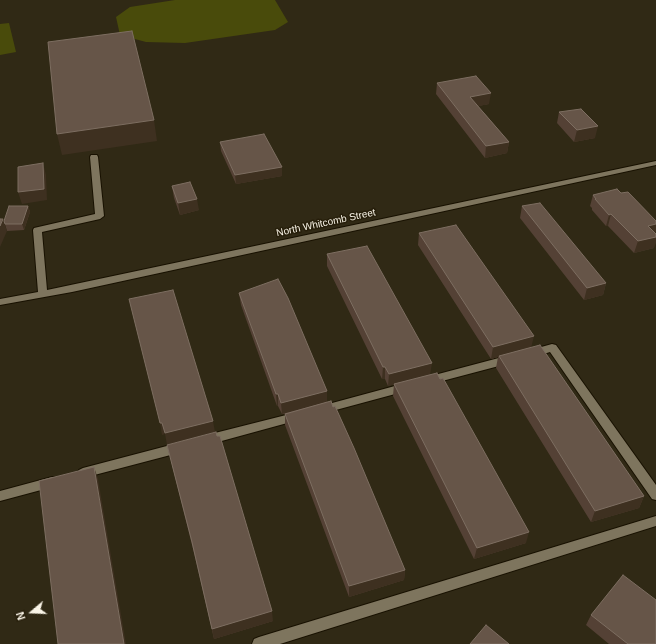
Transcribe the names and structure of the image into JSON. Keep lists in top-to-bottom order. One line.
{"streets":{"lane":["North Whitcomb Street"]},"north":"left"}
